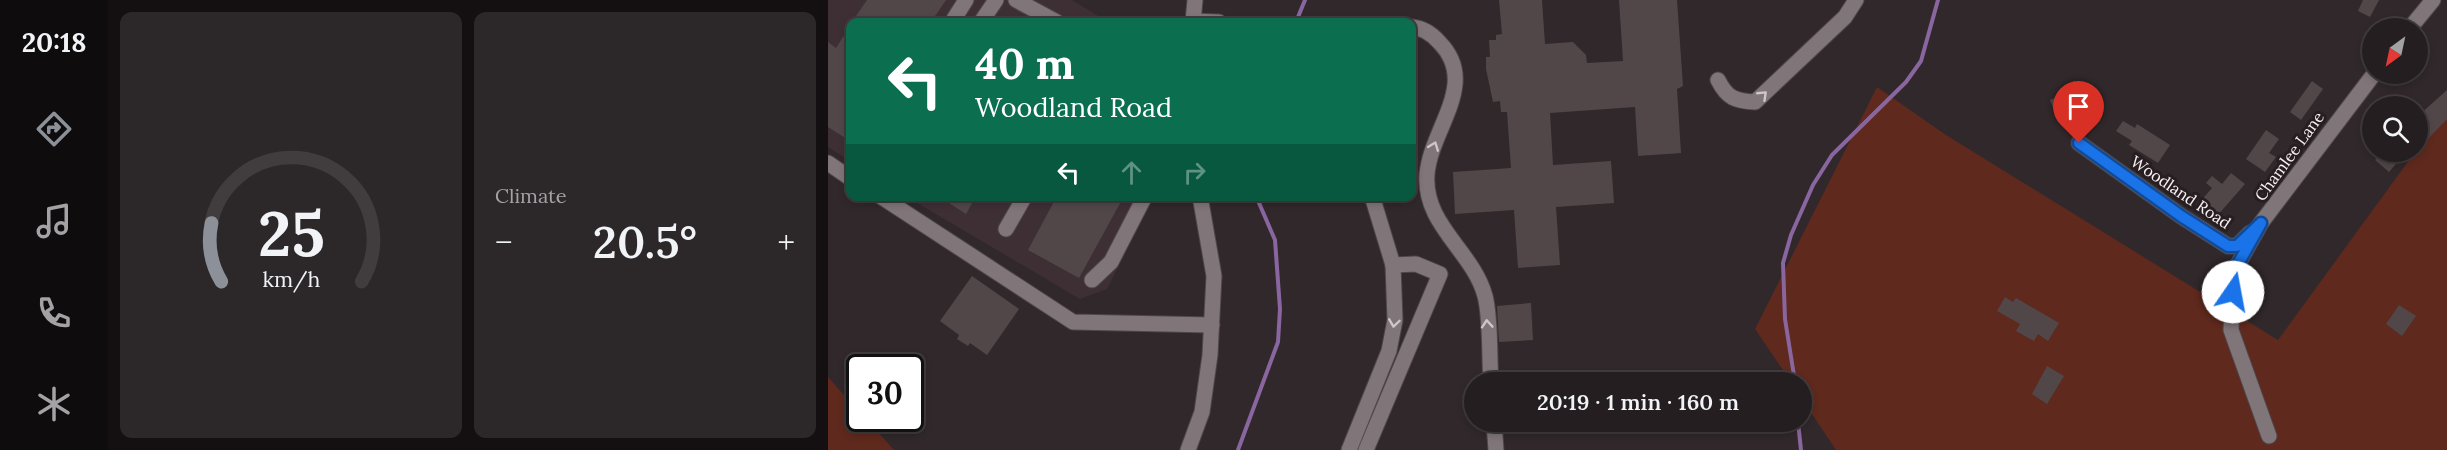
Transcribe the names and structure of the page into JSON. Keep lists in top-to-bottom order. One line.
{"streets":{"street":["Chamlee Lane","Woodland Road"]},"crossings":[["Chamlee Lane","Woodland Road"]],"north":"bottom left","page":{"tabs":"20:18","tile":"Climate","turn":["40 m","Woodland Road"],"heat":["−","20.5°","+"],"limit":"30","trip":"20:19 · 1 min · 160 m","gauge":["25","km/h"]}}
